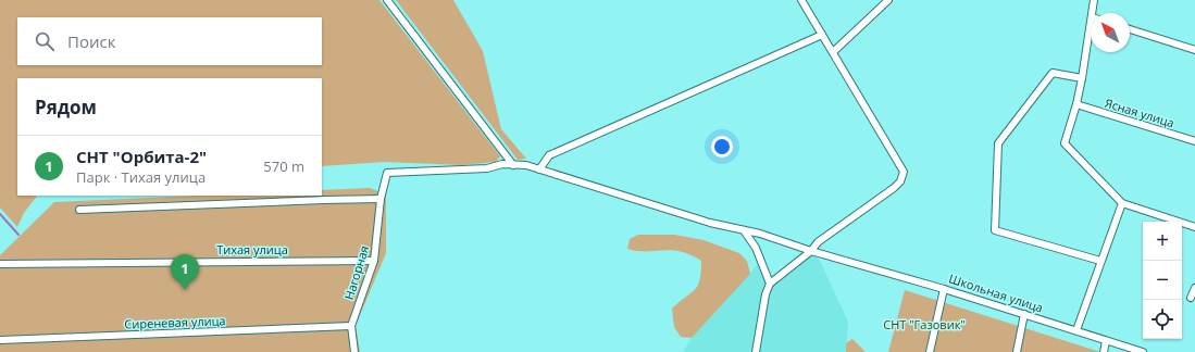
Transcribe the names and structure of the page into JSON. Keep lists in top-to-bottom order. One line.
{"streets":{"street":["Ясная улица","Тихая улица","Нагорная","Школьная улица","Сиреневая улица"]},"crossings":[["Тихая улица","Нагорная"],["Нагорная","Школьная улица"],["Нагорная","Сиреневая улица"]],"parks":["СНТ \"Газовик\""],"north":"top left","page":{"search":"Поиск","heading":"Рядом","list":[{"mark":"1","name":"СНТ \"Орбита-2\"","note":"Парк · Тихая улица","value":"570 m"}],"map_buttons":["+","−"],"pins":"1"}}
